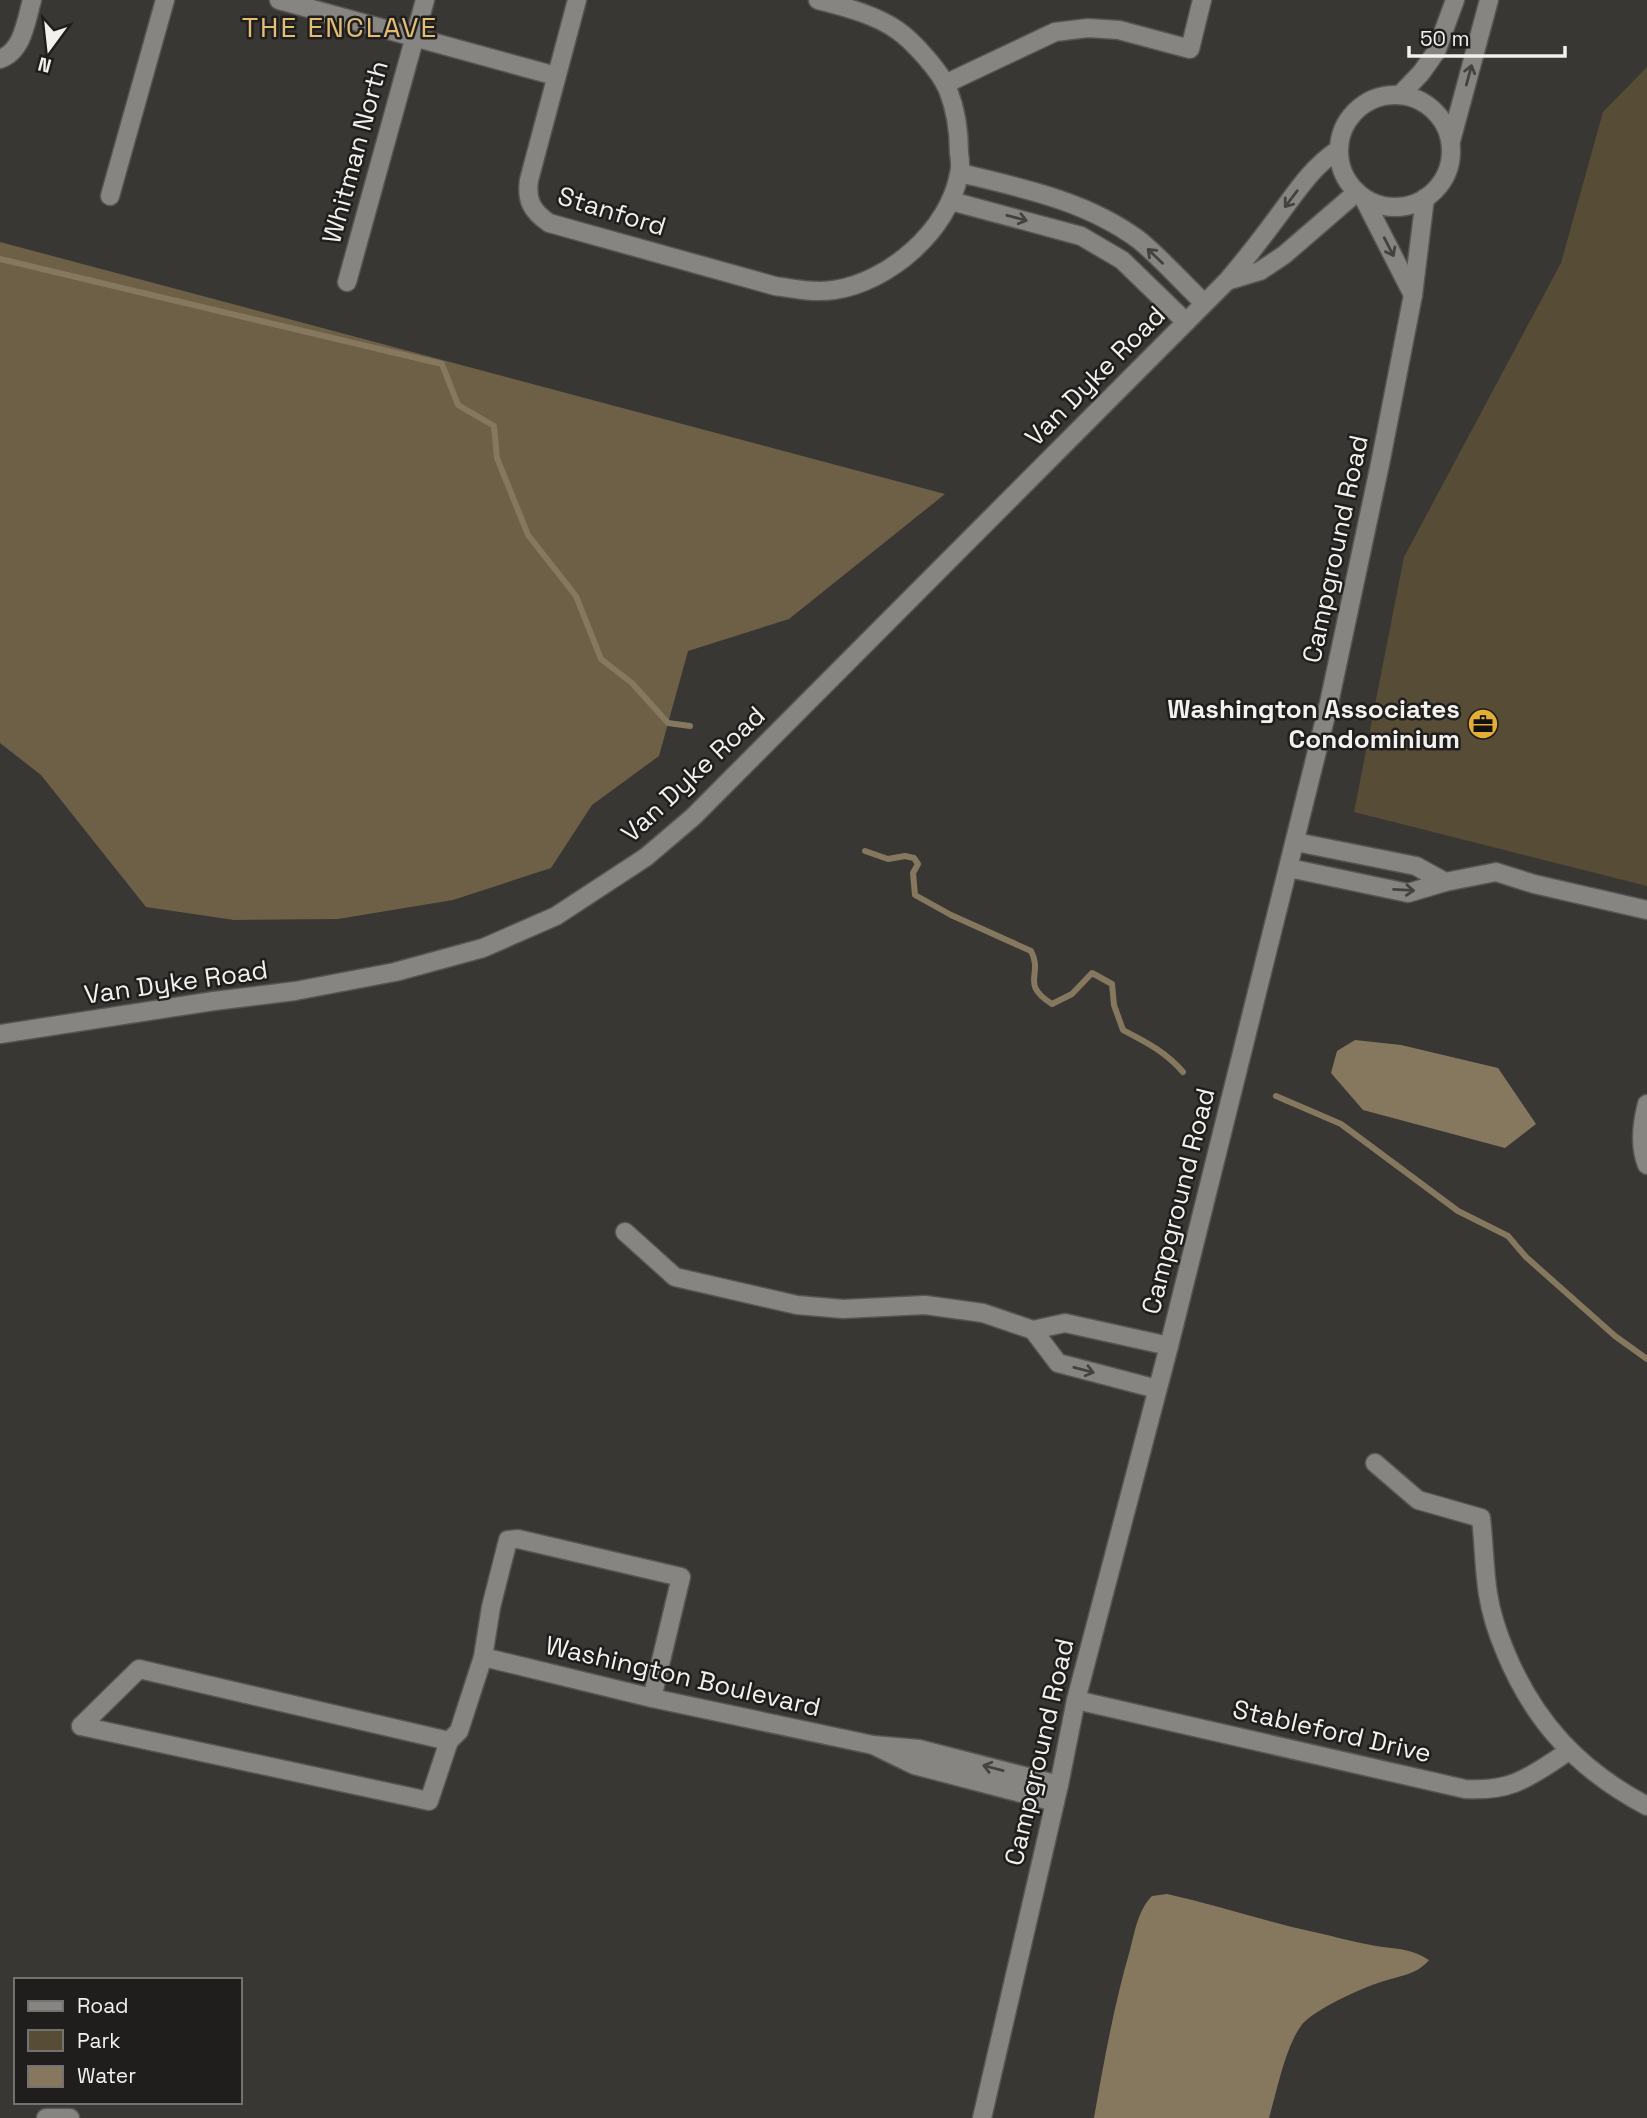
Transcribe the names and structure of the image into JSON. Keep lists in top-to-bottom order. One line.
{"streets":{"street":["Whitman North","Stanford","Van Dyke Road","Campground Road","Washington Boulevard","Stableford Drive"]},"crossings":[["Van Dyke Road","Campground Road"],["Campground Road","Washington Boulevard"],["Campground Road","Stableford Drive"]],"districts":["THE ENCLAVE"],"places":{"office":["Washington Associates Condominium"]},"legend":["Road","Park","Water"],"scale_bar":"50 m","north":"bottom"}
